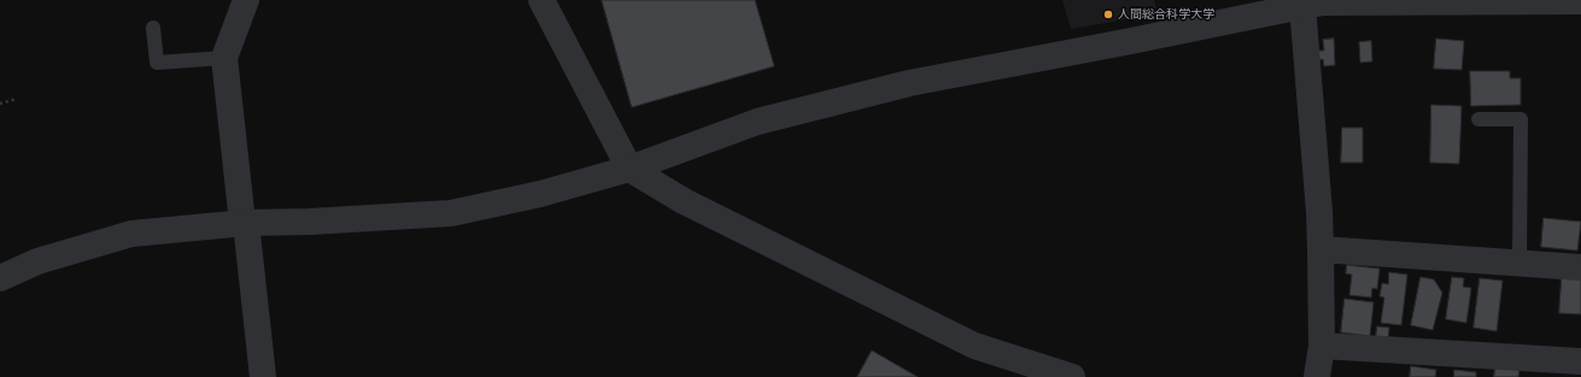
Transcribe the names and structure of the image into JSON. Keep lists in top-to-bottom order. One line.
{"places":["人間総合科学大学"]}
